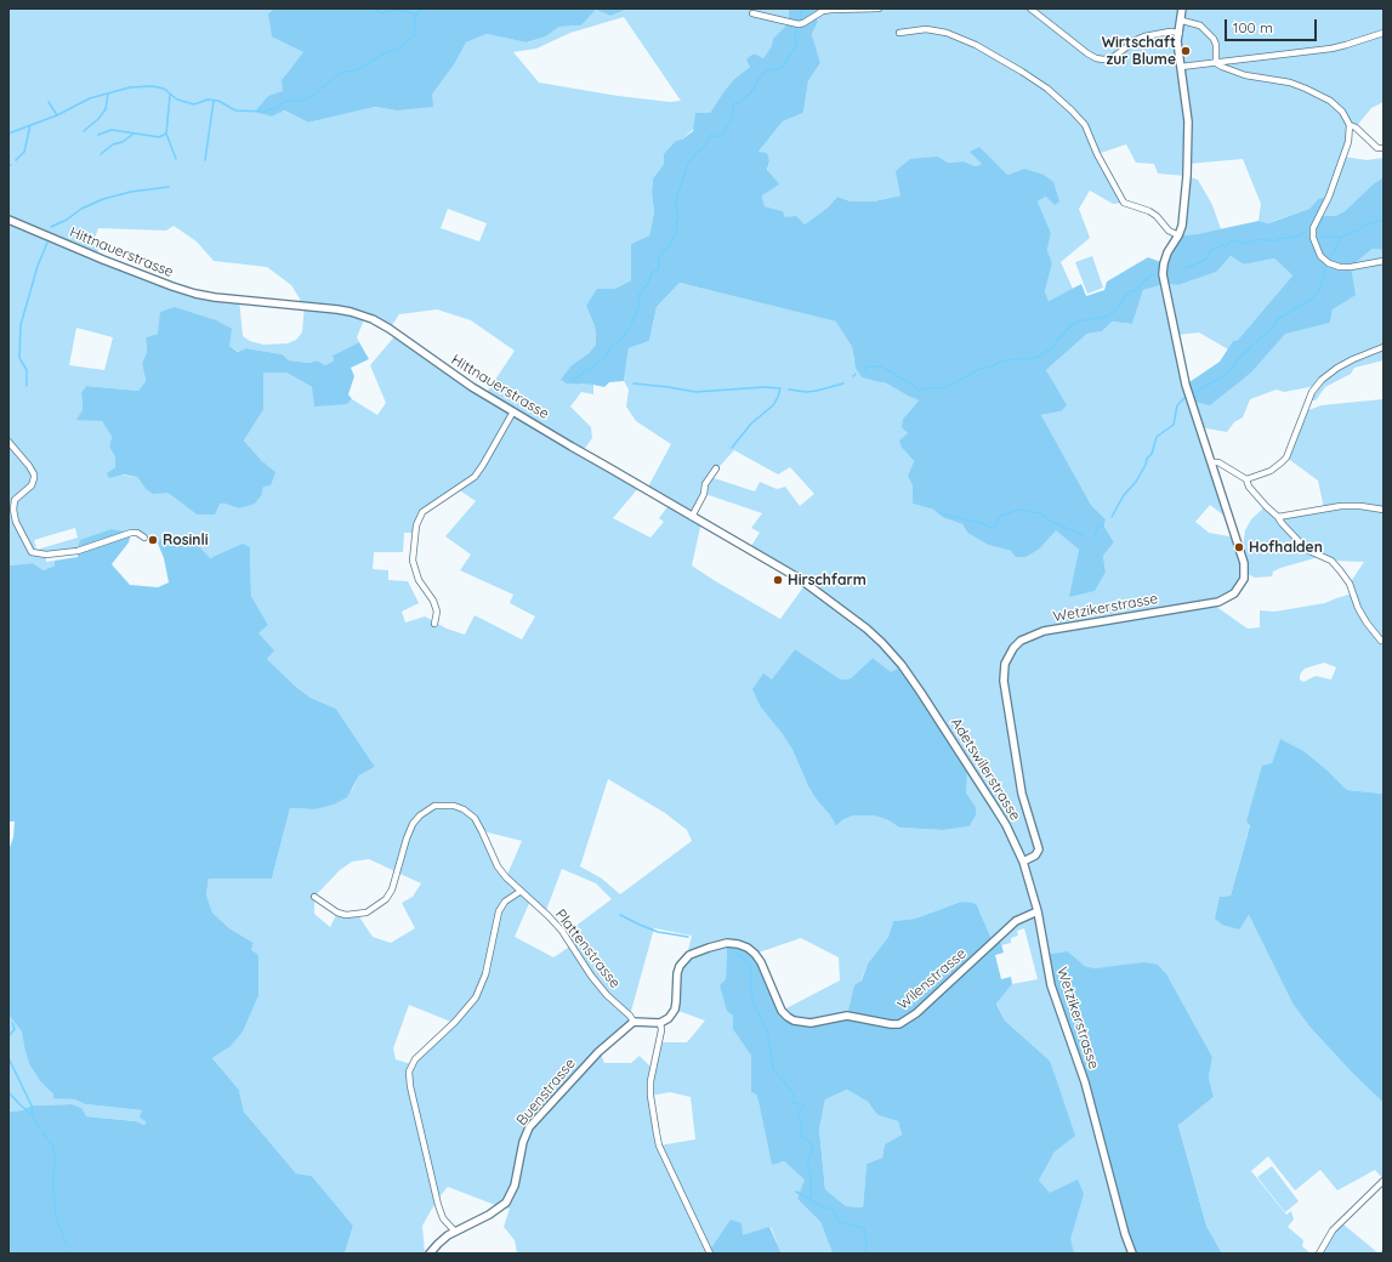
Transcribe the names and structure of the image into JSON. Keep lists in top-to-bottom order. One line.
{"streets":{"street":["Hittnauerstrasse","Wetzikerstrasse","Adetswilerstrasse","Plattenstrasse","Wilenstrasse","Buenstrasse"]},"crossings":[["Hittnauerstrasse","Adetswilerstrasse"],["Wetzikerstrasse","Adetswilerstrasse"],["Wetzikerstrasse","Wilenstrasse"],["Plattenstrasse","Buenstrasse"]],"places":["Wirtschaft zur Blume","Rosinli","Hofhalden","Hirschfarm"],"scale_bar":"100 m"}
